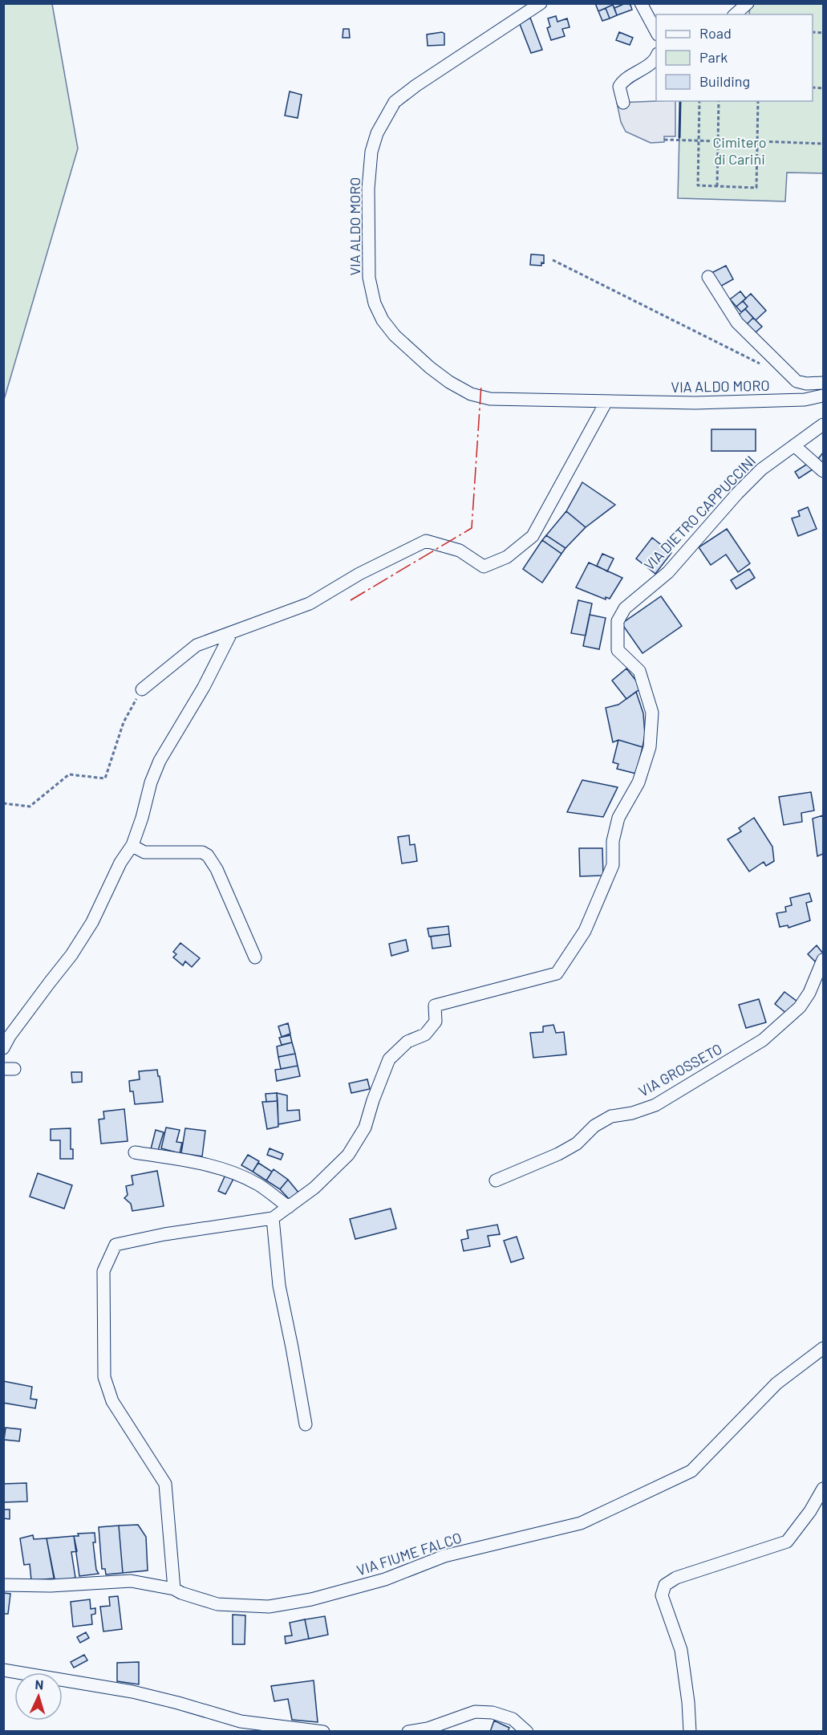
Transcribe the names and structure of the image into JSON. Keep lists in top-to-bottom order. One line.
{"streets":{"street":["VIA ALDO MORO","VIA DIETRO CAPPUCCINI","VIA GROSSETO","VIA FIUME FALCO"]},"crossings":[["VIA DIETRO CAPPUCCINI","VIA FIUME FALCO"]],"parks":["Cimitero di Carini"],"legend":["Road","Park","Building"],"north":"top"}
